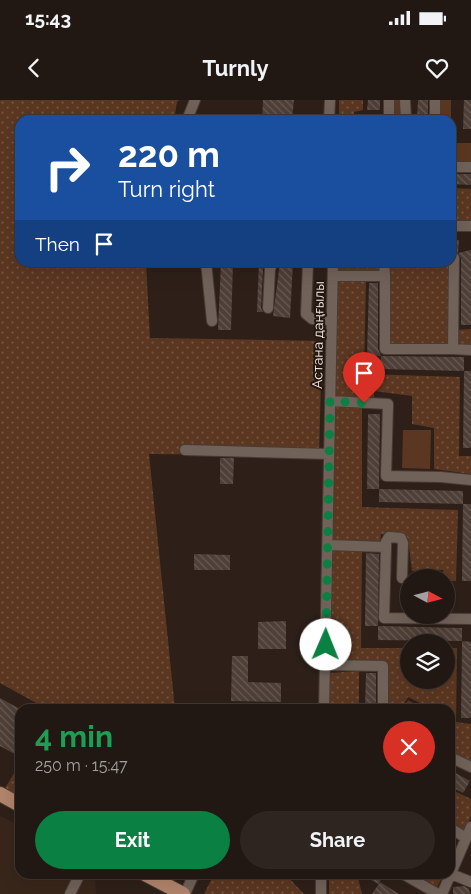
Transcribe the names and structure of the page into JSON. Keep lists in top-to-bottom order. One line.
{"streets":{"street":["Астана даңғылы"]},"north":"right","page":{"status":"15:43","header":"Turnly","turn":["220 m","Turn right"],"then":"Then","heading":["4 min","250 m · 15:47"],"buttons":["Exit","Share"]}}
